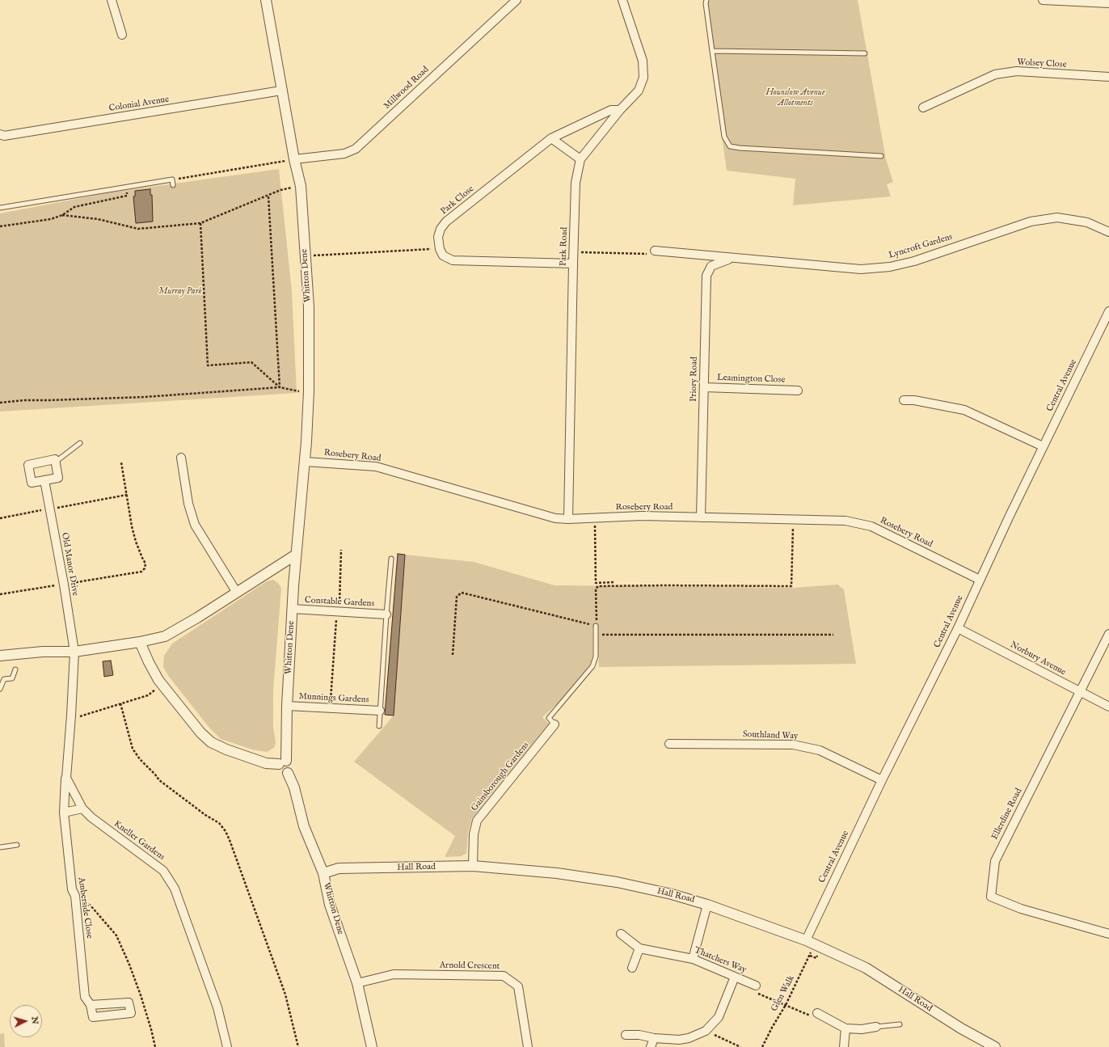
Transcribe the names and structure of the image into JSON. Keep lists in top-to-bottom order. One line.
{"streets":{"street":["Wolsey Close","Millwood Road","Colonial Avenue","Park Close","Park Road","Lyncroft Gardens","Whitton Dene","Priory Road","Leamington Close","Central Avenue","Rosebery Road","Old Manor Drive","Constable Gardens","Norbury Avenue","Munnings Gardens","Southland Way","Gainsborough Gardens","Ellerdine Road","Kneller Gardens","Hall Road","Amberside Close","Thatchers Way","Arnold Crescent"],"path":["Glen Walk"]},"crossings":[["Millwood Road","Whitton Dene"],["Colonial Avenue","Whitton Dene"],["Park Close","Park Road"],["Park Road","Rosebery Road"],["Lyncroft Gardens","Priory Road"],["Whitton Dene","Rosebery Road"],["Whitton Dene","Constable Gardens"],["Whitton Dene","Munnings Gardens"],["Whitton Dene","Hall Road"],["Whitton Dene","Arnold Crescent"],["Priory Road","Leamington Close"],["Priory Road","Rosebery Road"],["Central Avenue","Rosebery Road"],["Central Avenue","Norbury Avenue"],["Central Avenue","Southland Way"],["Central Avenue","Hall Road"],["Central Avenue","Glen Walk"],["Norbury Avenue","Ellerdine Road"],["Gainsborough Gardens","Hall Road"],["Kneller Gardens","Amberside Close"],["Hall Road","Glen Walk"]],"parks":["Hounslow Avenue Allotments","Murray Park"],"north":"right"}
